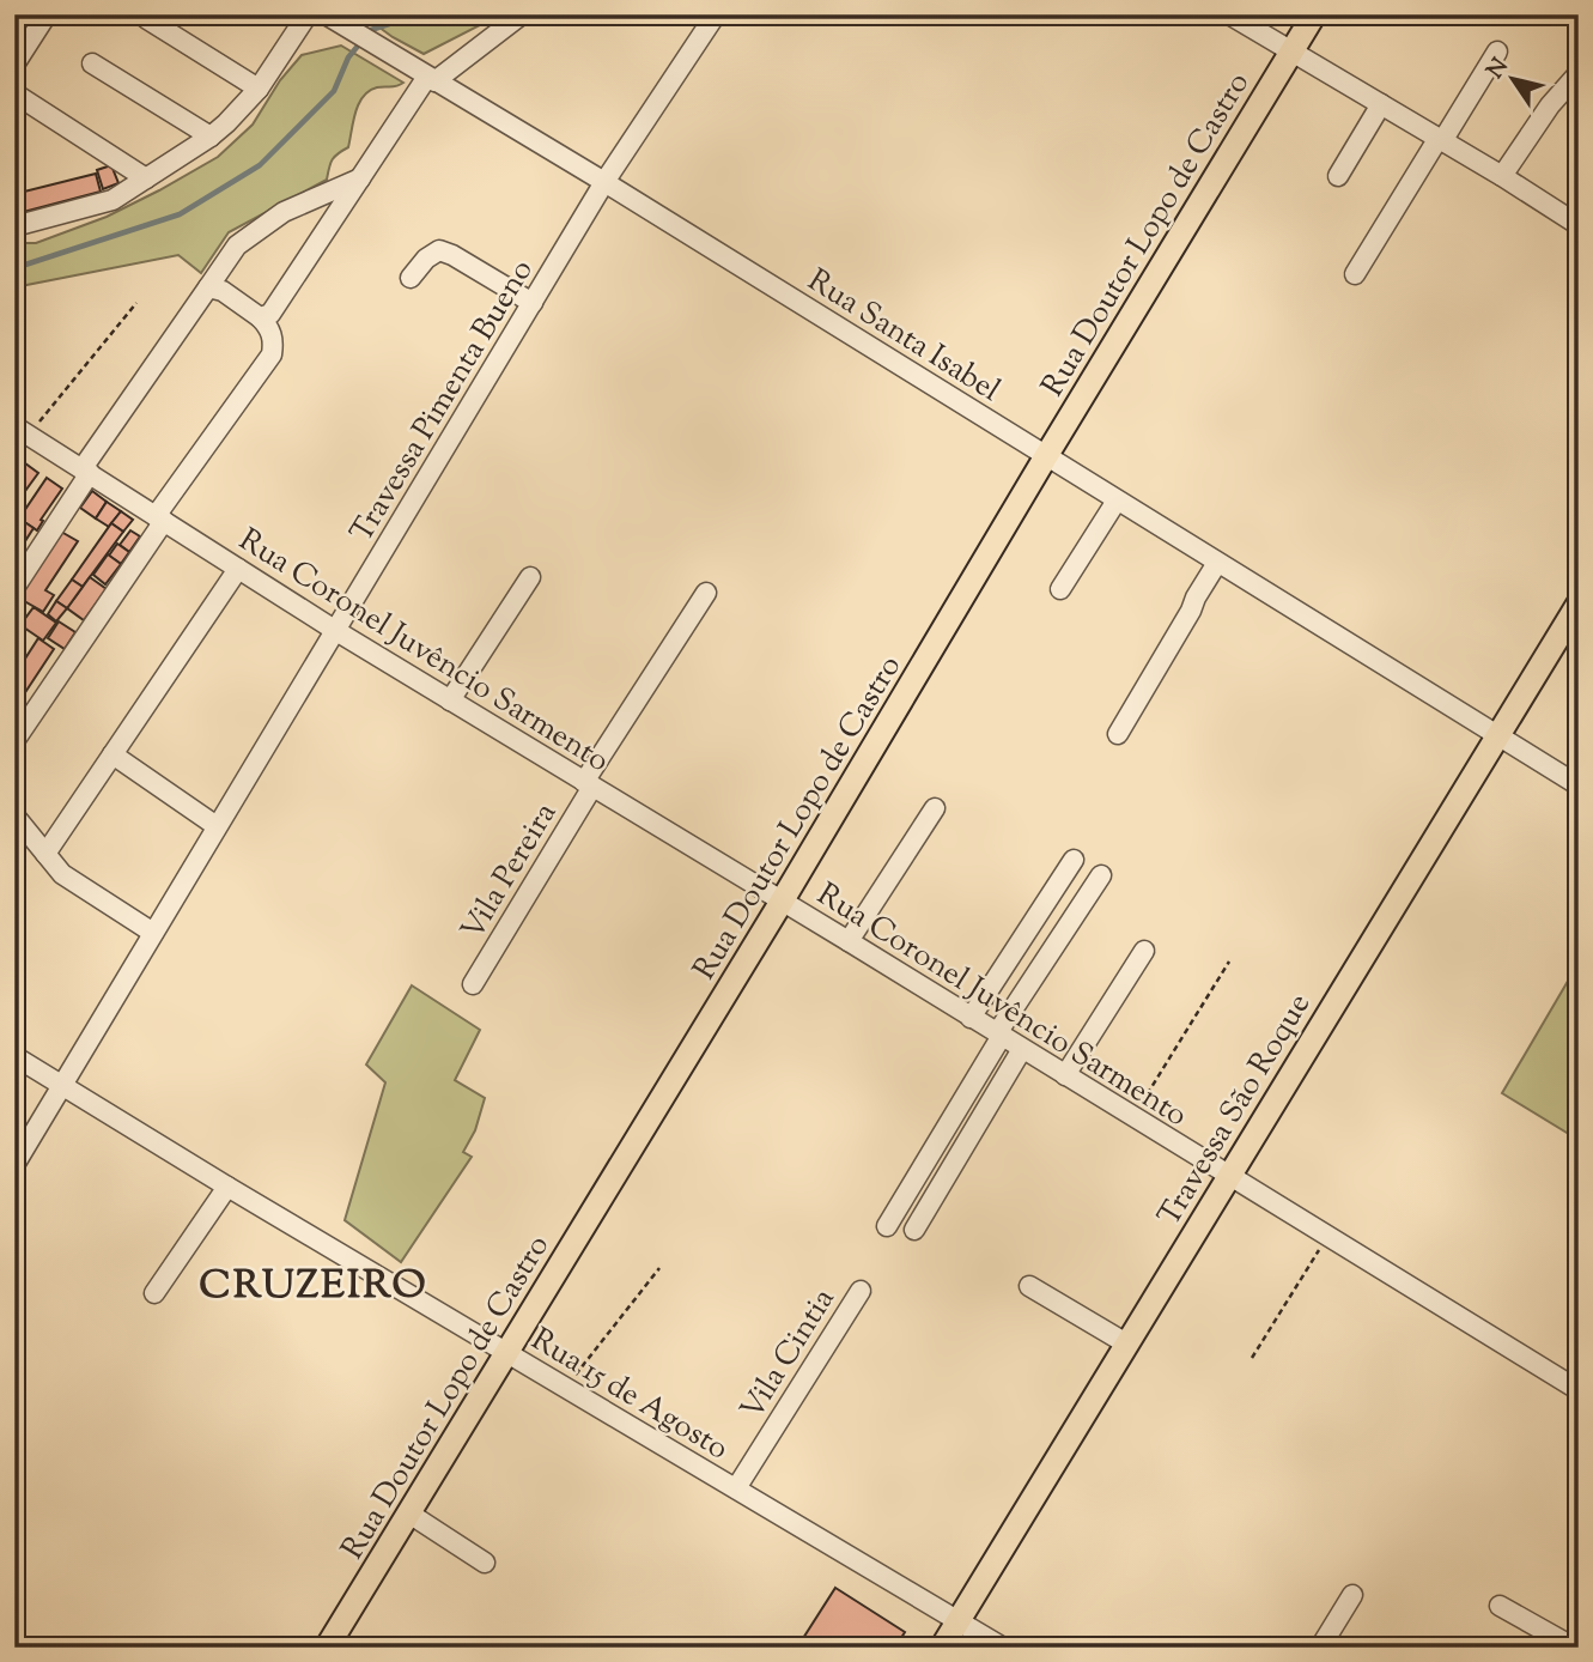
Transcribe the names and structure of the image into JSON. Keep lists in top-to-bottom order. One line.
{"streets":{"main road":["Rua Doutor Lopo de Castro","Travessa São Roque"],"street":["Rua Santa Isabel","Travessa Pimenta Bueno","Rua Coronel Juvêncio Sarmento","Vila Pereira","Vila Cintia","Rua 15 de Agosto"]},"crossings":[["Rua Doutor Lopo de Castro","Rua Santa Isabel"],["Rua Doutor Lopo de Castro","Rua Coronel Juvêncio Sarmento"],["Rua Doutor Lopo de Castro","Rua 15 de Agosto"],["Rua Santa Isabel","Travessa Pimenta Bueno"],["Rua Santa Isabel","Travessa São Roque"],["Travessa Pimenta Bueno","Rua Coronel Juvêncio Sarmento"],["Travessa Pimenta Bueno","Rua 15 de Agosto"],["Rua Coronel Juvêncio Sarmento","Vila Pereira"],["Rua Coronel Juvêncio Sarmento","Travessa São Roque"],["Travessa São Roque","Rua 15 de Agosto"],["Vila Cintia","Rua 15 de Agosto"]],"districts":["CRUZEIRO"],"north":"top left"}
